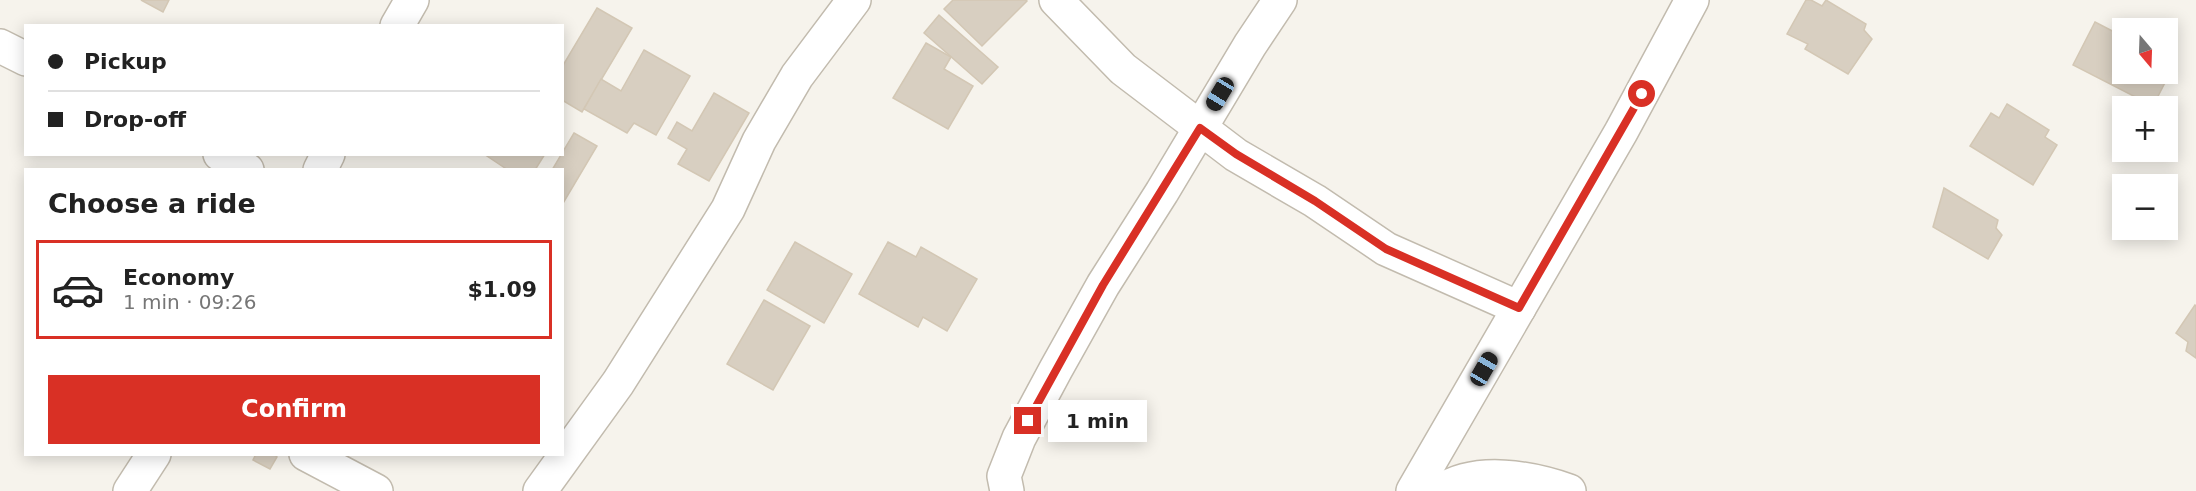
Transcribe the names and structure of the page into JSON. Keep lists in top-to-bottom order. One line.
{"north":"bottom","page":{"map_buttons":["+","−"],"banner":["Pickup","Drop-off"],"heading":"Choose a ride","list":[{"name":"Economy","note":"1 min · 09:26","value":"$1.09"}],"buttons":"Confirm","bubble":"1 min"}}
